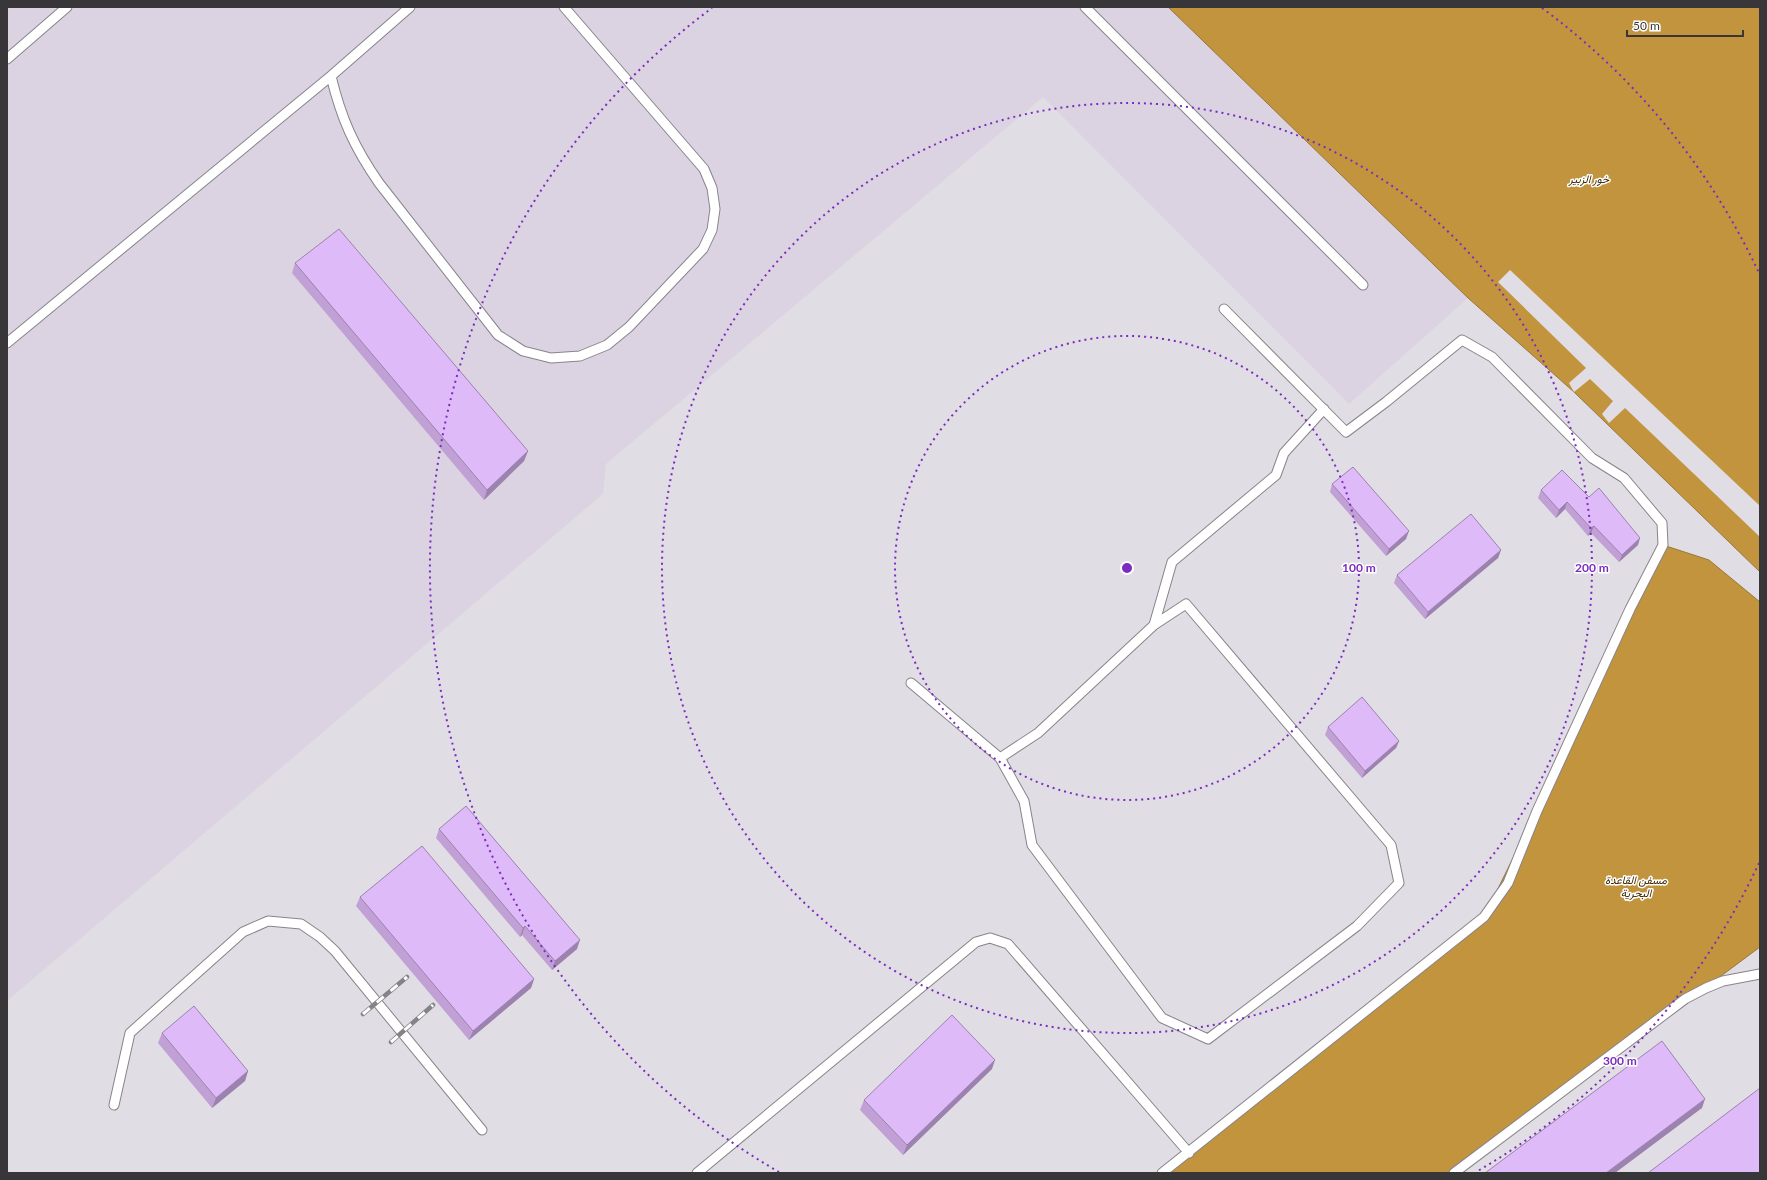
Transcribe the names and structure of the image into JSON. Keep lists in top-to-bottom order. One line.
{"water":["خور الزبير","مسفن القاعدة البحرية"],"scale_bar":"50 m","rings":["100 m","200 m","300 m"]}
